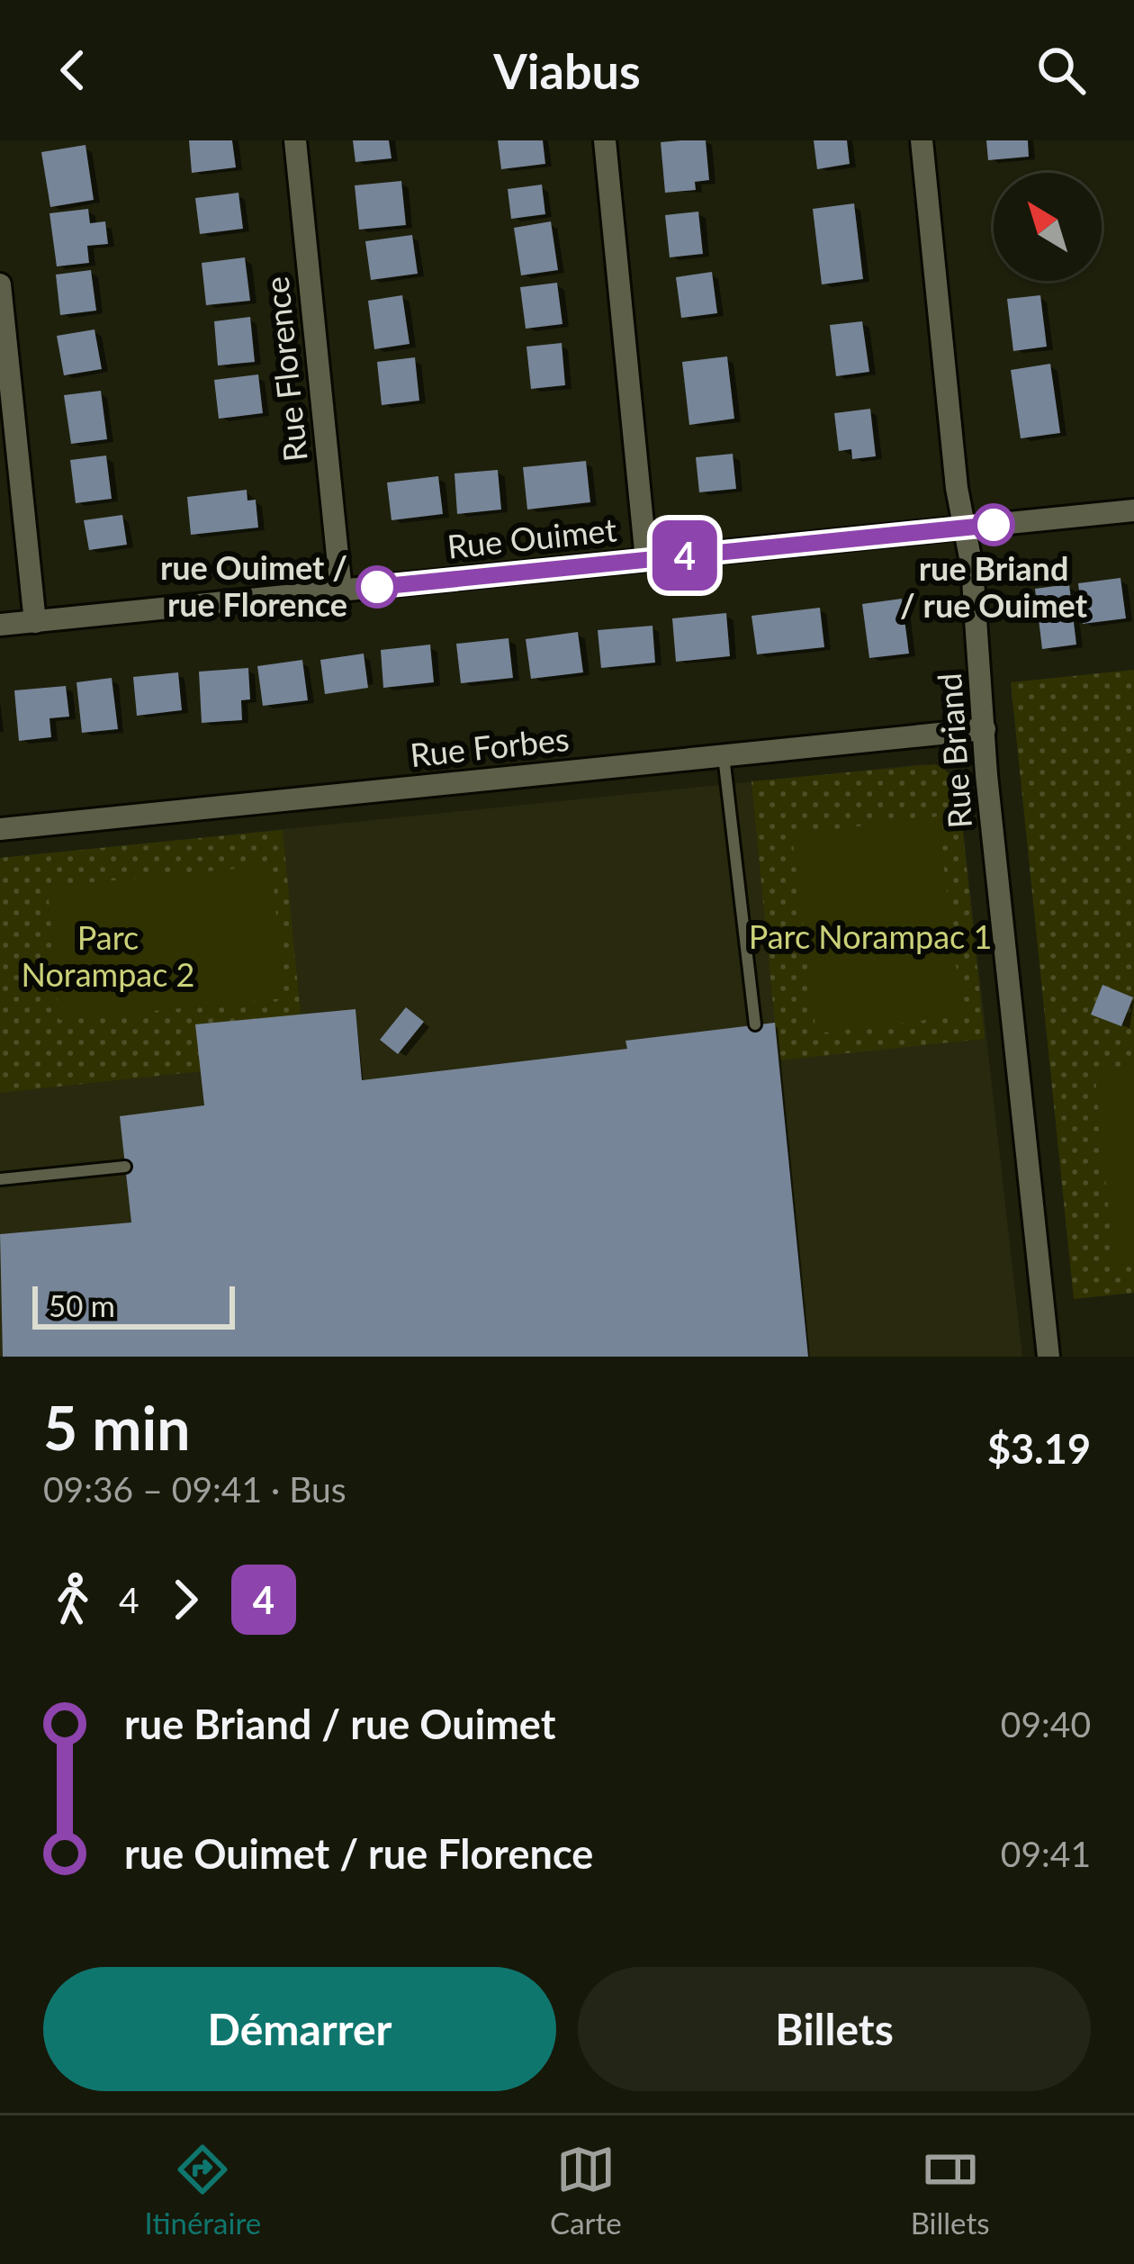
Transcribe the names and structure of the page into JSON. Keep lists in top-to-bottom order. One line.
{"streets":{"street":["Rue Florence","Rue Ouimet","Rue Forbes","Rue Briand"]},"crossings":[["Rue Florence","Rue Ouimet"],["Rue Ouimet","Rue Briand"],["Rue Forbes","Rue Briand"]],"parks":["Parc Norampac 1","Parc Norampac 2"],"places":["rue Briand / rue Ouimet","rue Ouimet / rue Florence"],"lines":["bus line 4"],"scale_bar":"50 m","north":"top left","page":{"header":"Viabus","on_map":"4","scale":"50 m","heading":["5 min","09:36 – 09:41 · Bus","$3.19"],"legs":["4","4"],"list":[{"name":"rue Briand / rue Ouimet","value":"09:40"},{"name":"rue Ouimet / rue Florence","value":"09:41"}],"buttons":["Démarrer","Billets"],"tabs":["Itinéraire","Carte","Billets"]}}
